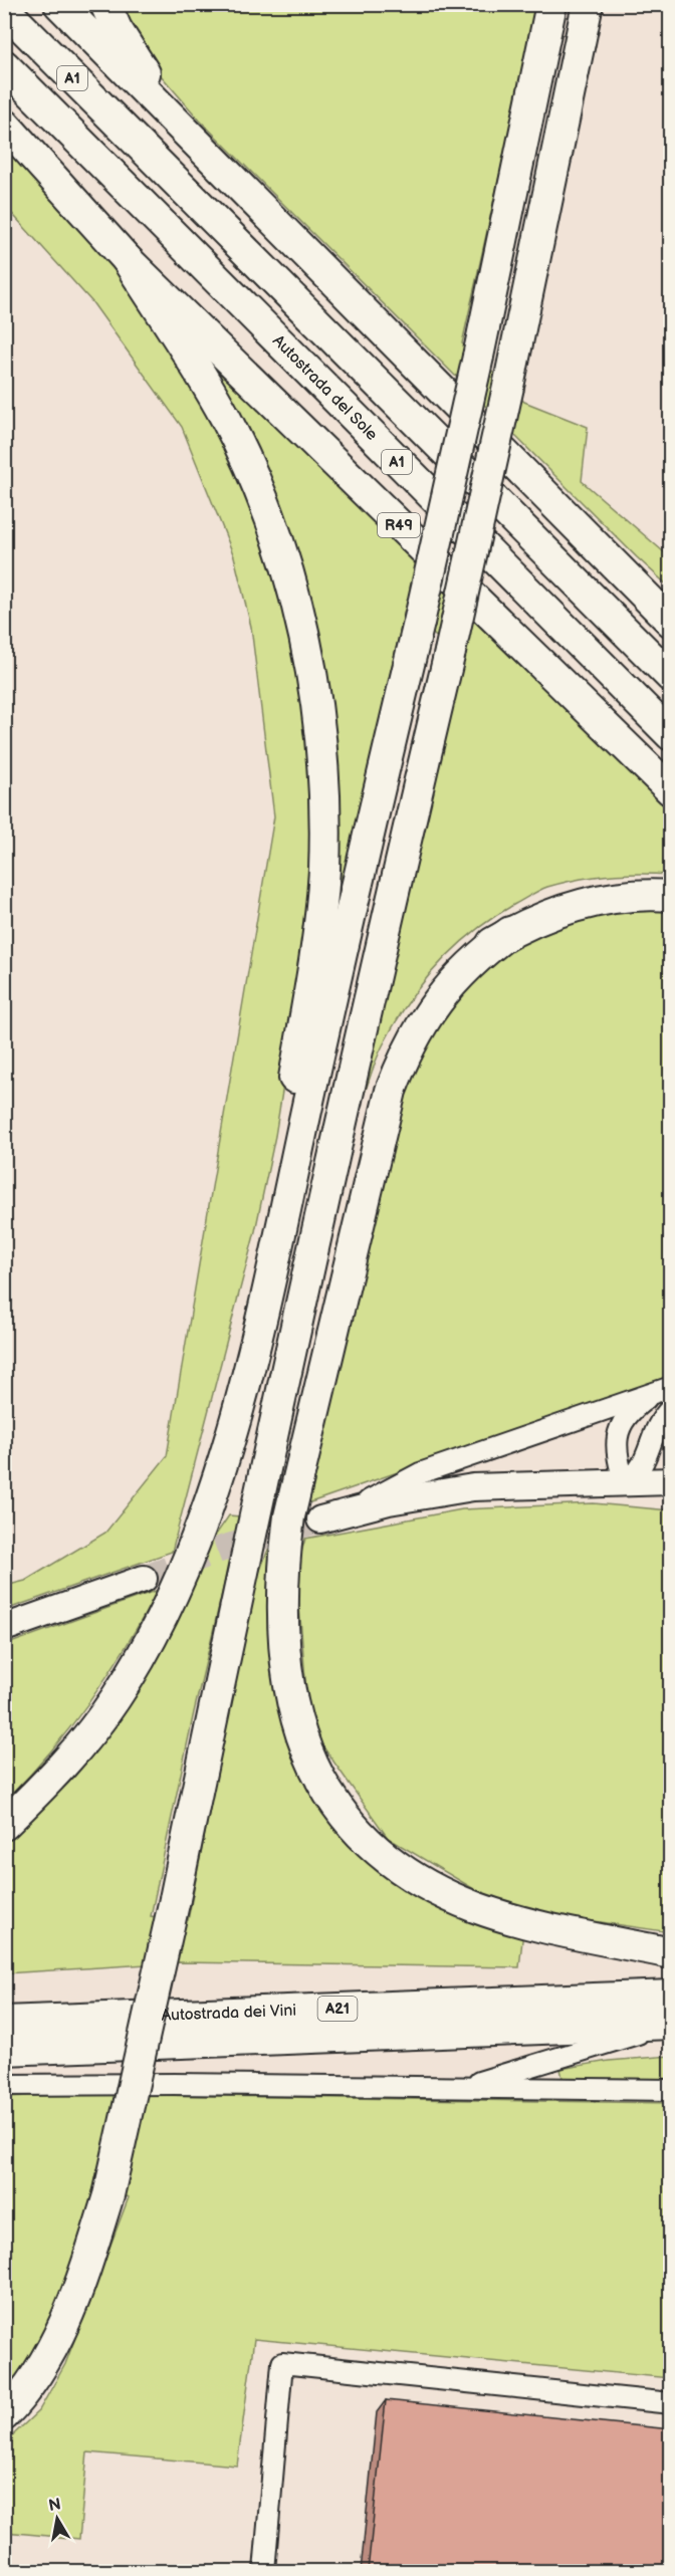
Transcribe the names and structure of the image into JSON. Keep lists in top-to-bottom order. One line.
{"streets":{"highway":["A1","Autostrada del Sole","R49","A21","Autostrada dei Vini"]},"north":"top"}
